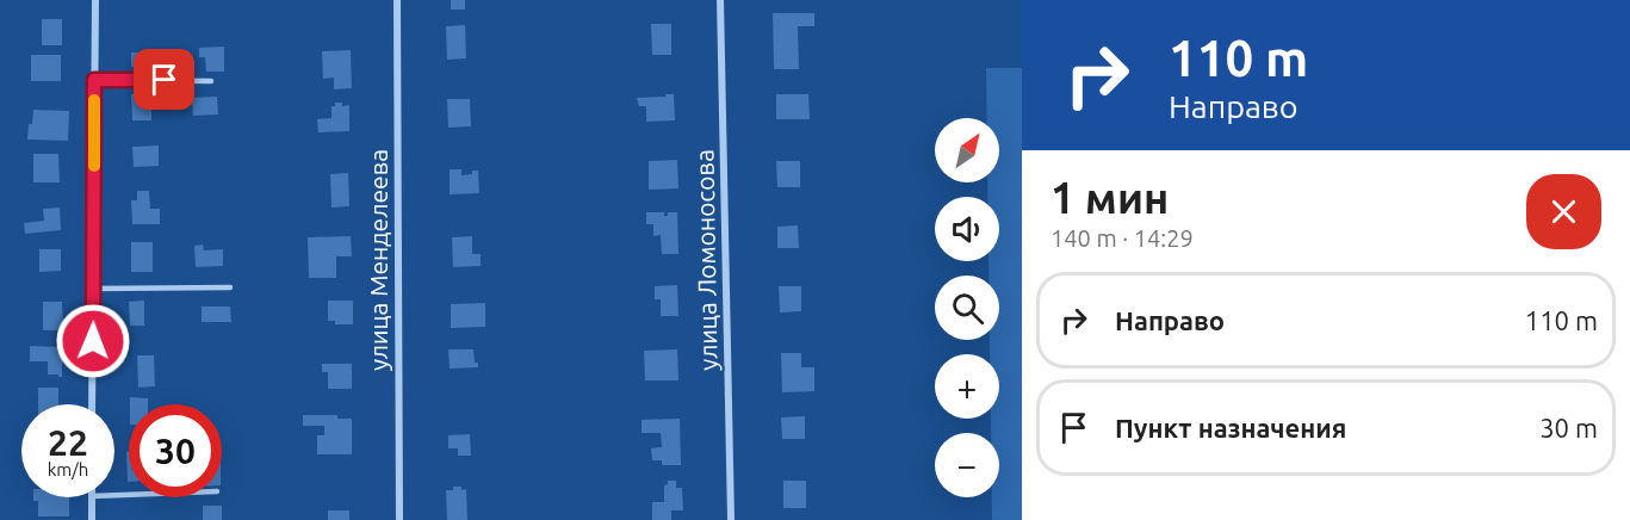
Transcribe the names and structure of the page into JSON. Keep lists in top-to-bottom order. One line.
{"streets":{"street":["улица Менделеева","улица Ломоносова"]},"north":"top right","page":{"turn":["110 m","Направо"],"map_buttons":["+","−"],"heading":["1 мин","140 m · 14:29"],"list":[{"name":"Направо","value":"110 m"},{"name":"Пункт назначения","value":"30 m"}],"speed":"22 km/h","limit":"30"}}
